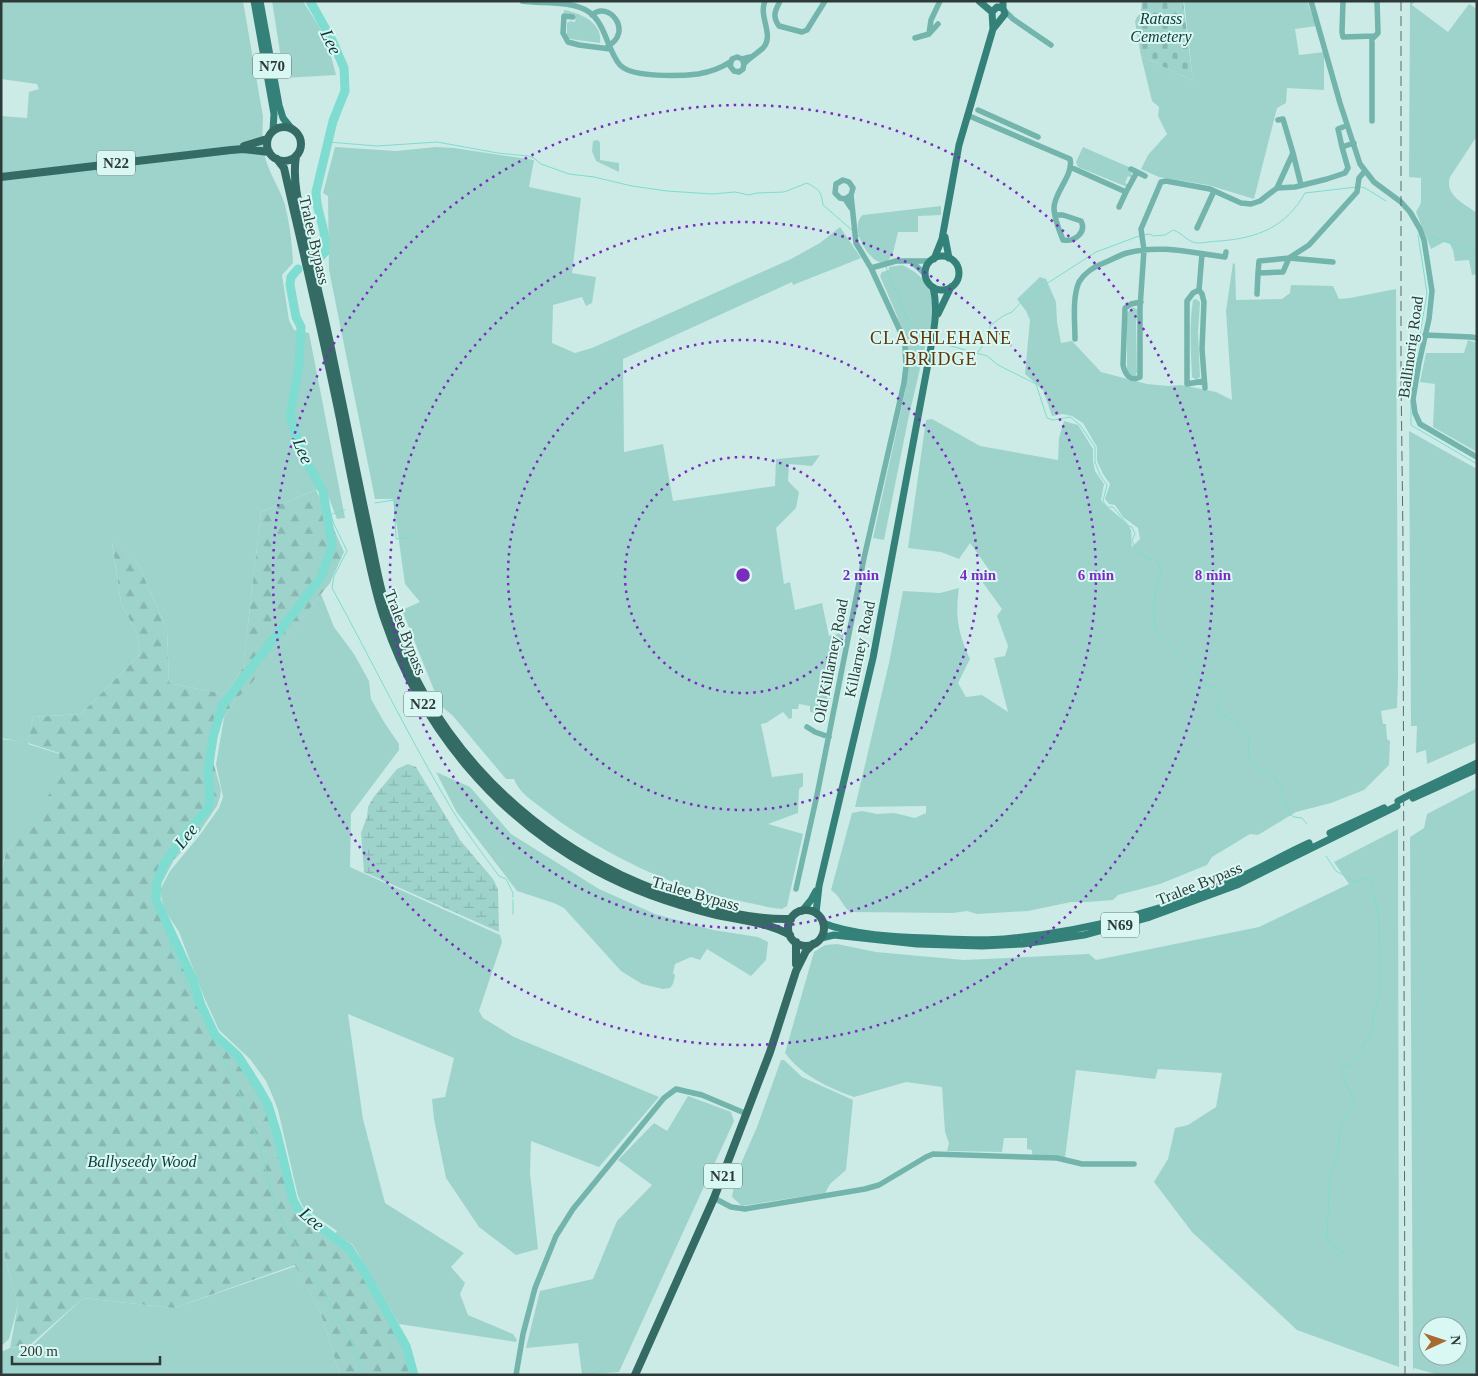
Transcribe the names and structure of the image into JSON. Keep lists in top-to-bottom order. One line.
{"streets":{"highway":["N22","Tralee Bypass","N21"],"main road":["N70","Killarney Road","N69"],"street":["Ballinorig Road","Old Killarney Road"]},"crossings":[["N70","N22"],["N70","Tralee Bypass"],["N22","Tralee Bypass"],["N22","Killarney Road"],["N22","N21"],["Tralee Bypass","Killarney Road"],["Tralee Bypass","N21"],["Killarney Road","N21"]],"districts":["CLASHLEHANE BRIDGE"],"water":["Lee"],"parks":["Ratass Cemetery","Ballyseedy Wood"],"scale_bar":"200 m","north":"right","rings":["2 min","4 min","6 min","8 min"]}
